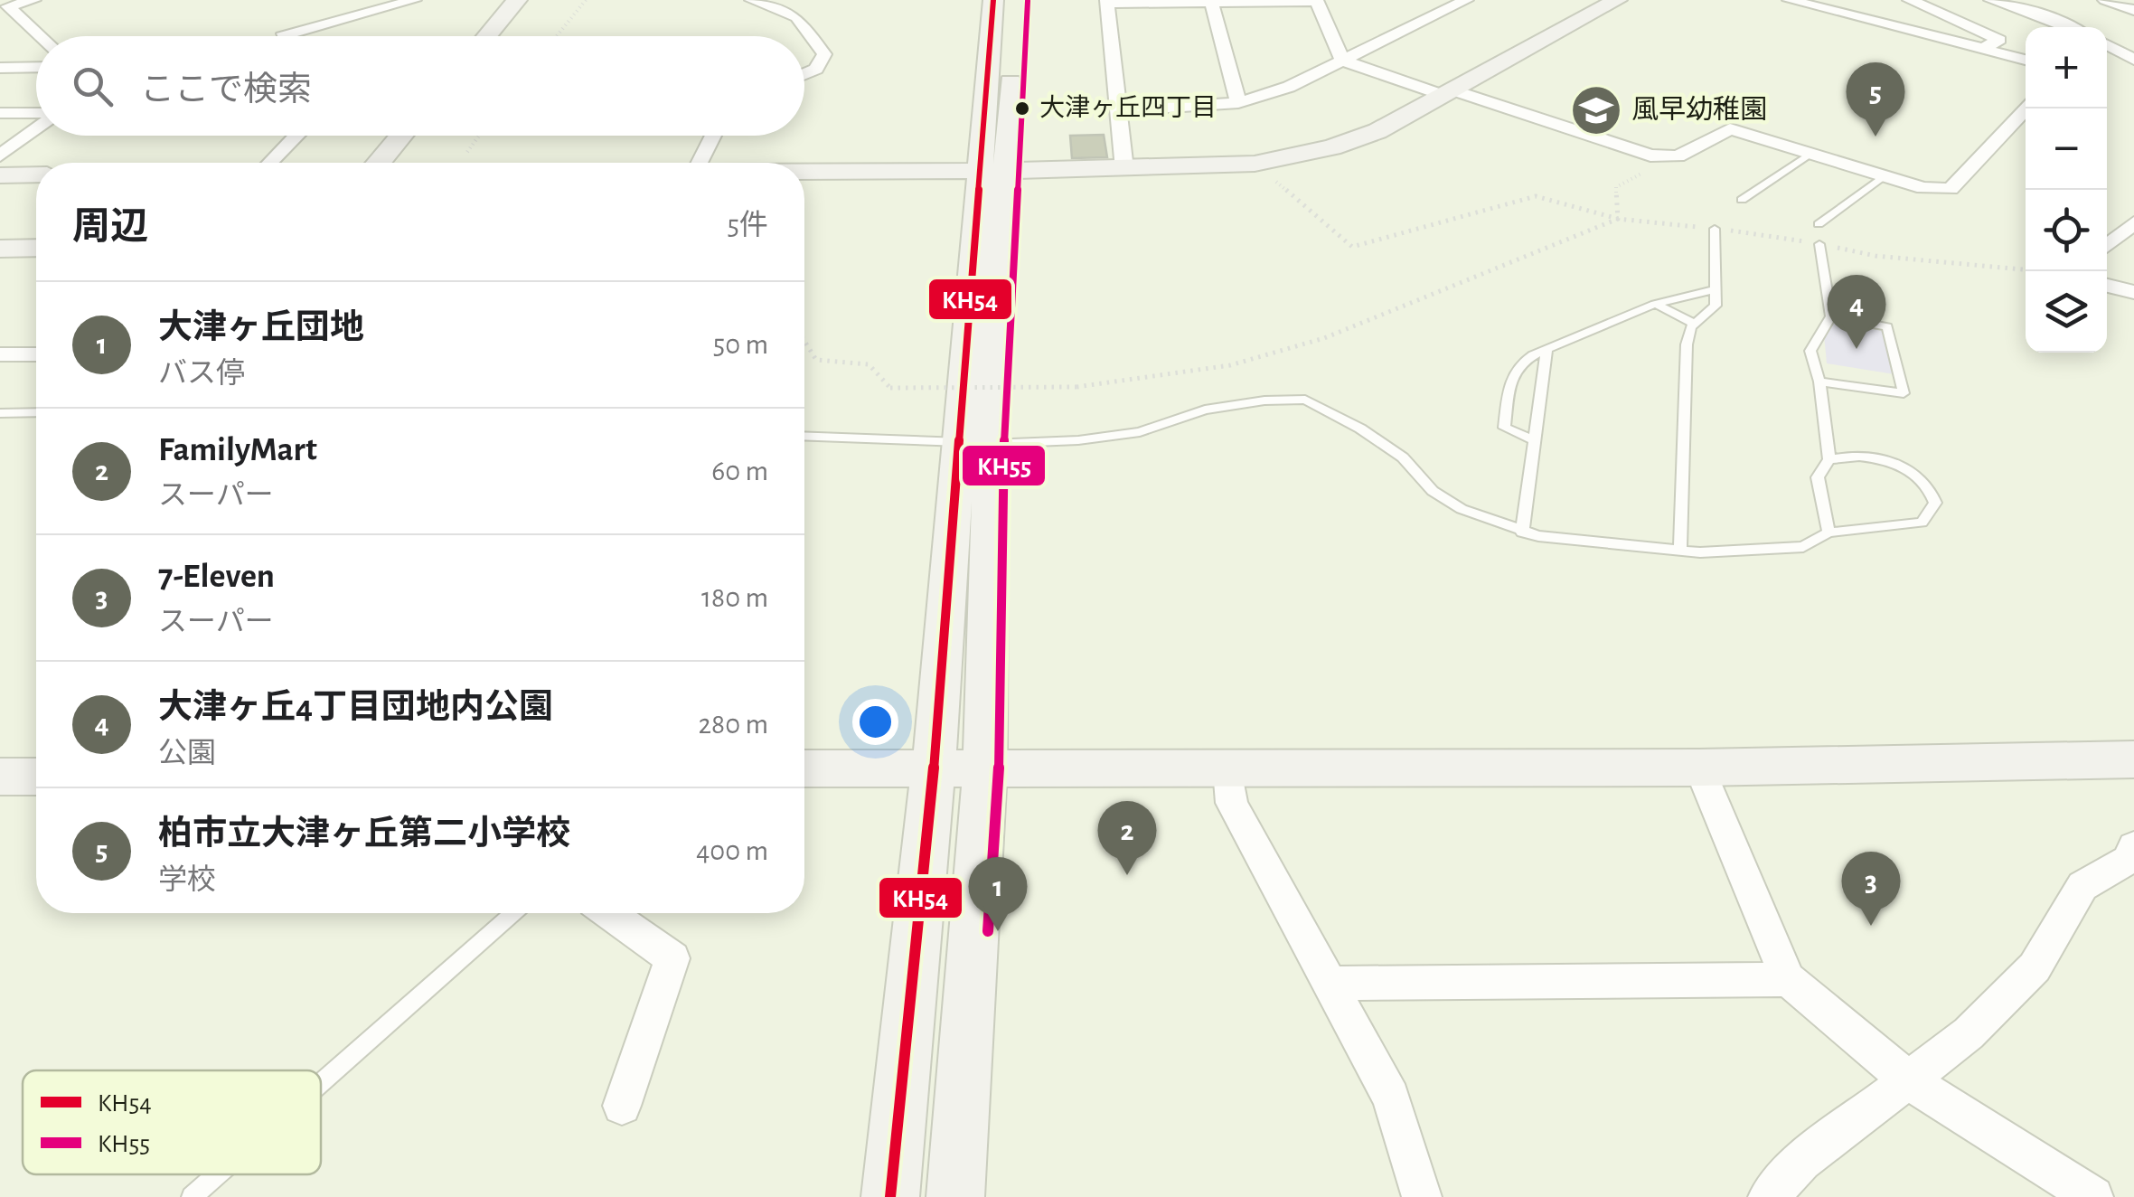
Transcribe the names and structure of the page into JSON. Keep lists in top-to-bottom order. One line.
{"places":{"other":["大津ヶ丘四丁目"],"school or university":["風早幼稚園"]},"lines":["transit line KH54","transit line KH55"],"legend":["KH54","KH55"],"page":{"map_buttons":["+","−"],"search":"ここで検索","pins":["5","4","2","3","1"],"heading":["周辺","5件"],"list":[{"mark":"1","name":"大津ヶ丘団地","note":"バス停","value":"50 m"},{"mark":"2","name":"FamilyMart","note":"スーパー","value":"60 m"},{"mark":"3","name":"7-Eleven","note":"スーパー","value":"180 m"},{"mark":"4","name":"大津ヶ丘4丁目団地内公園","note":"公園","value":"280 m"},{"mark":"5","name":"柏市立大津ヶ丘第二小学校","note":"学校","value":"400 m"}]}}
